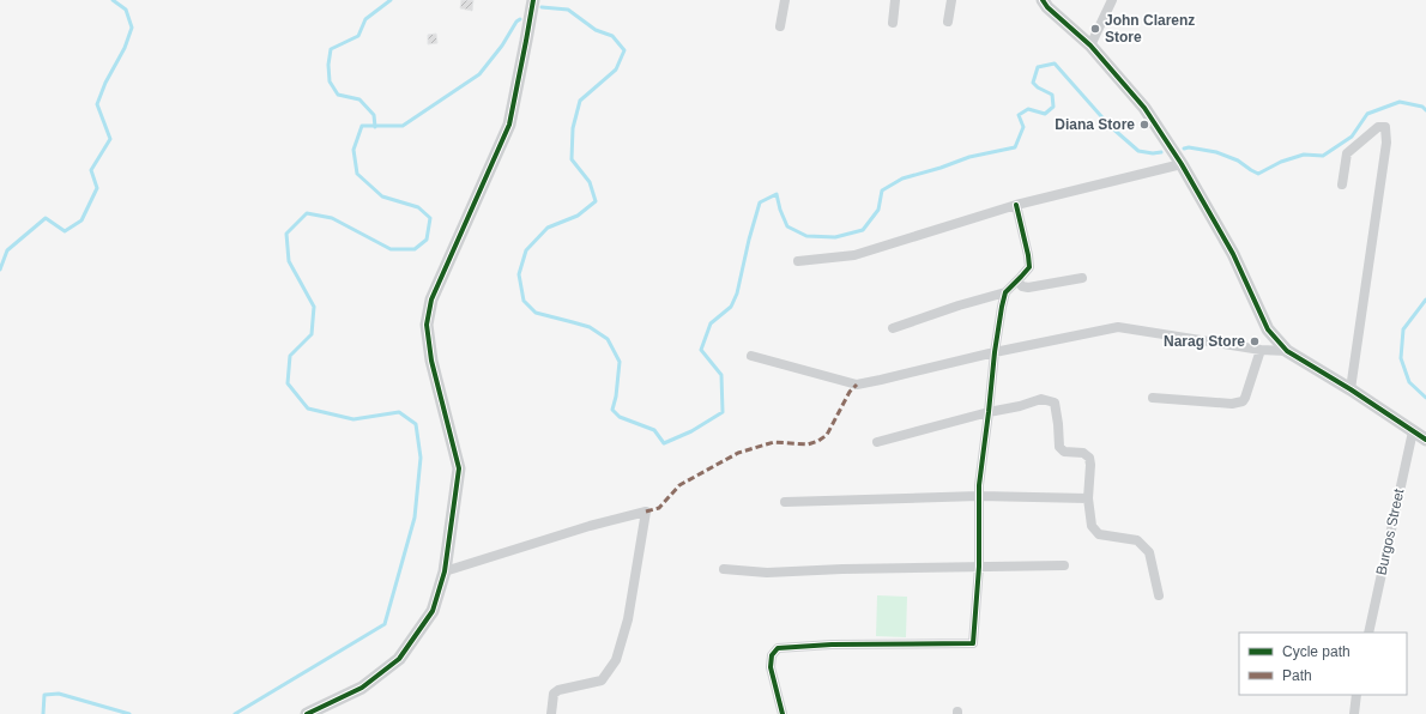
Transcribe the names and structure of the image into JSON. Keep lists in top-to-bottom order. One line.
{"streets":{"street":["Burgos Street"]},"places":["John Clarenz Store","Diana Store","Narag Store"],"legend":["Cycle path","Path"]}
